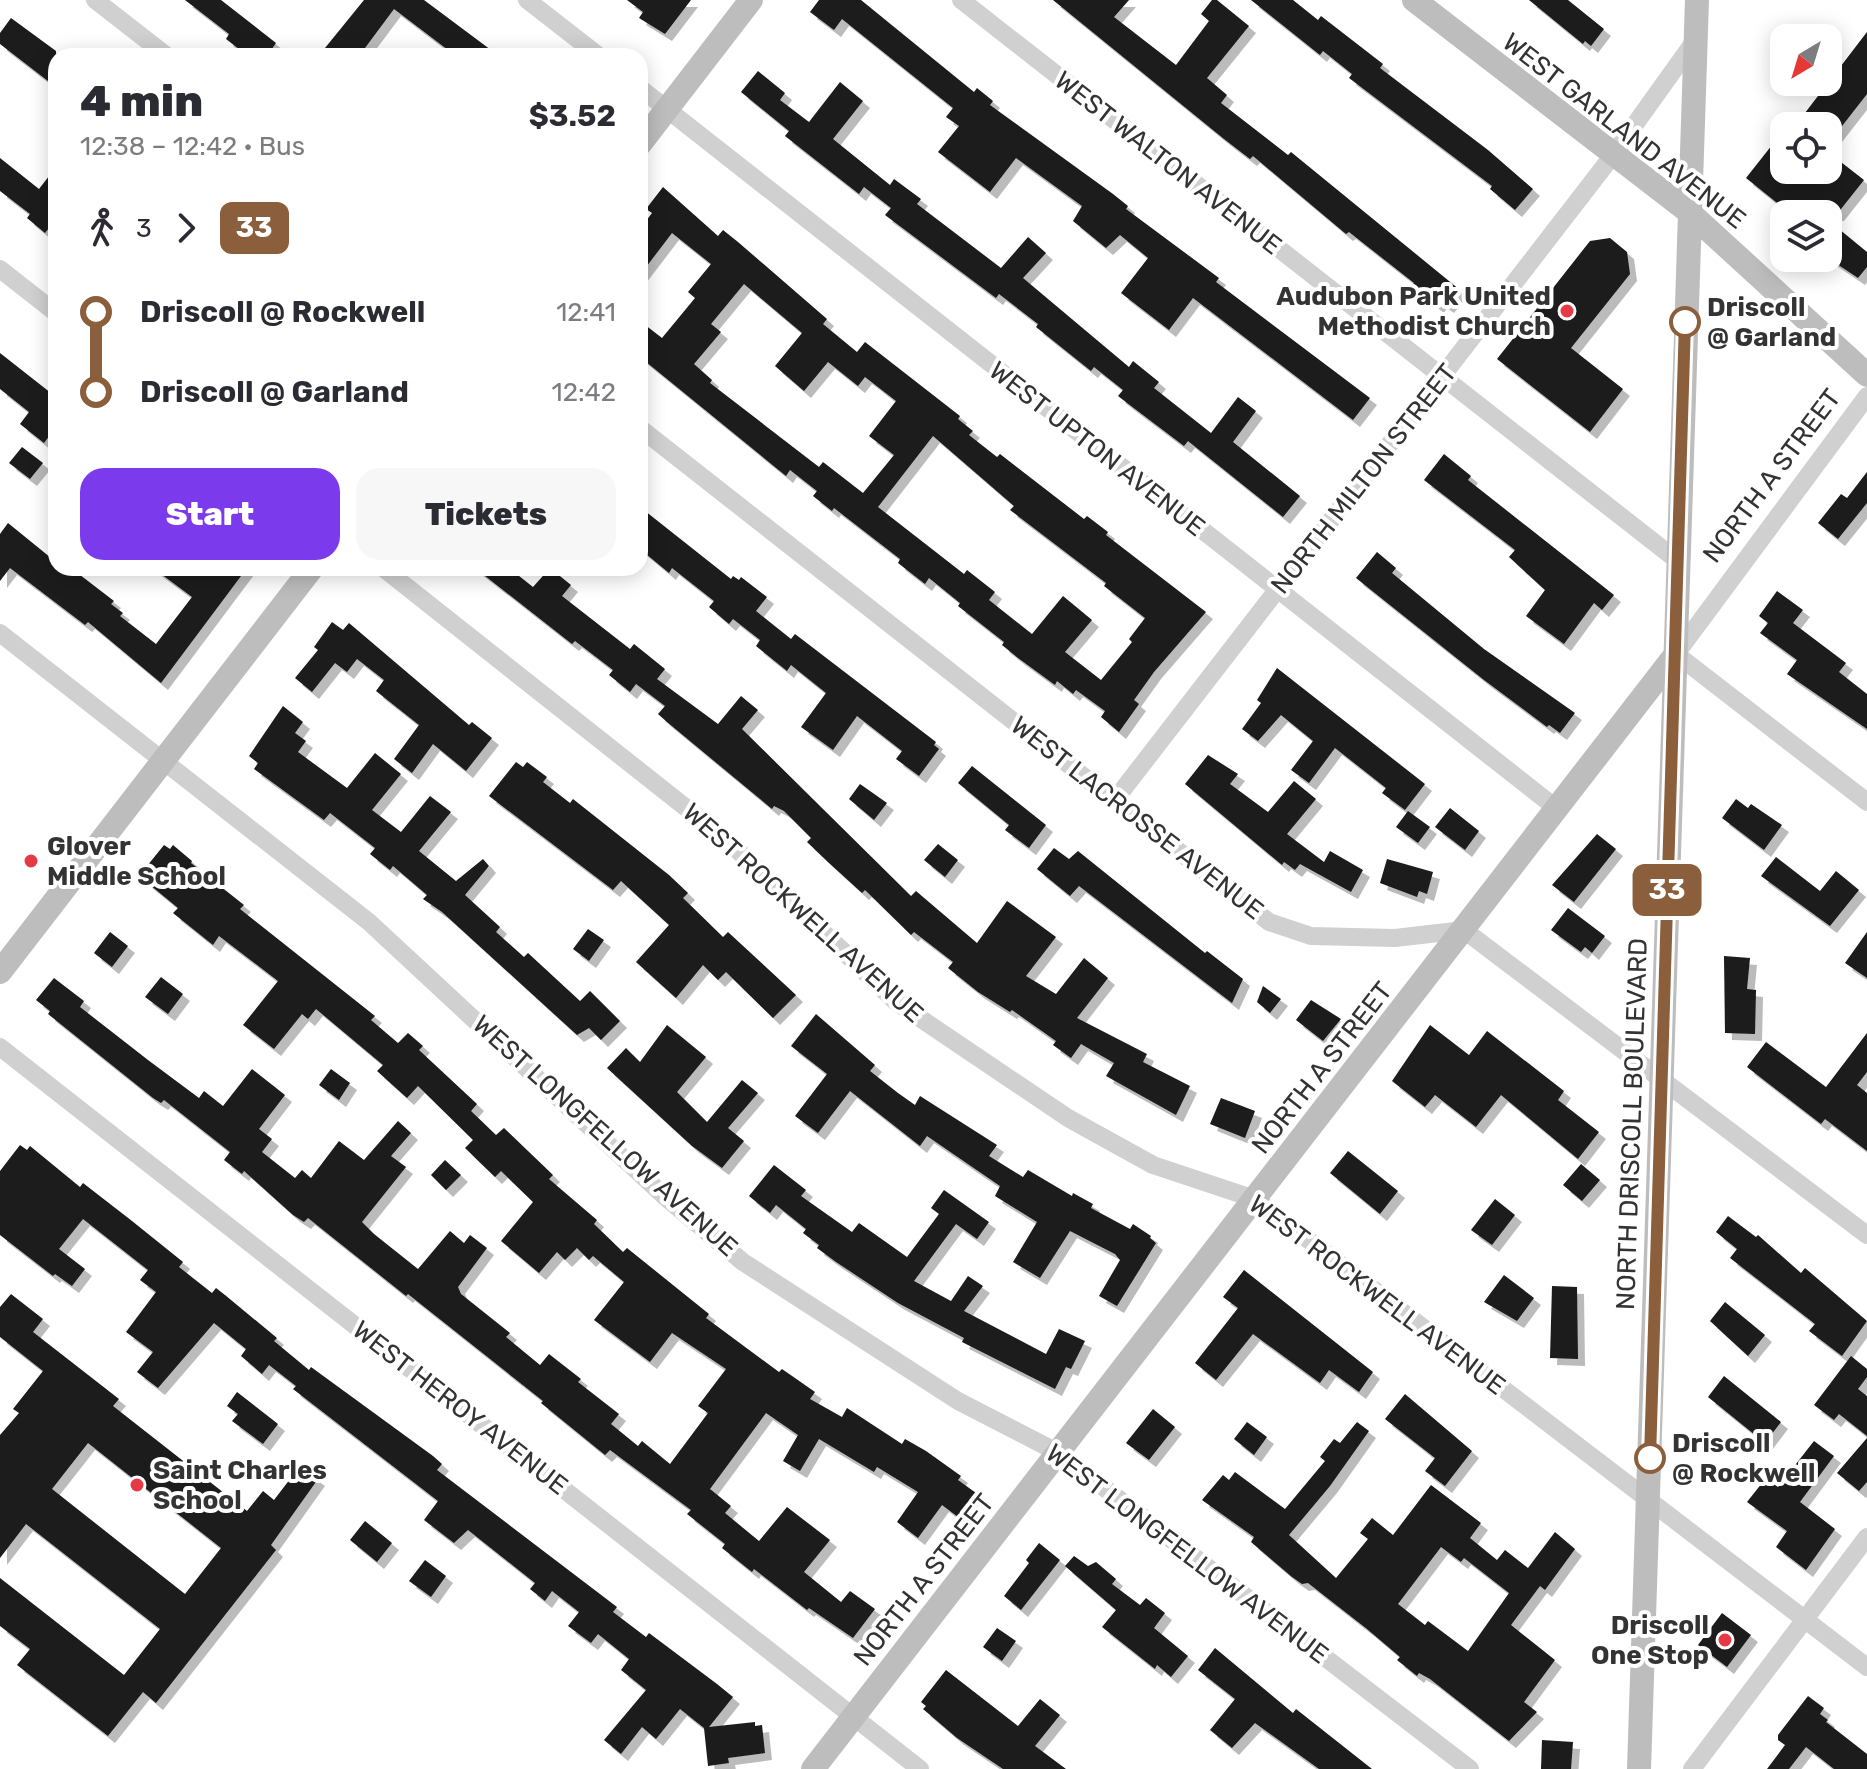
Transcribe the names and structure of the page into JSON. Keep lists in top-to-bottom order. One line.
{"streets":{"main road":["WEST GARLAND AVENUE","NORTH A STREET","NORTH DRISCOLL BOULEVARD"],"street":["WEST WALTON AVENUE","WEST UPTON AVENUE","NORTH MILTON STREET","WEST LACROSSE AVENUE","WEST ROCKWELL AVENUE","WEST LONGFELLOW AVENUE","WEST HEROY AVENUE"]},"crossings":[["WEST GARLAND AVENUE","NORTH MILTON STREET"],["WEST GARLAND AVENUE","NORTH DRISCOLL BOULEVARD"],["WEST WALTON AVENUE","NORTH MILTON STREET"],["WEST WALTON AVENUE","NORTH DRISCOLL BOULEVARD"],["WEST UPTON AVENUE","NORTH A STREET"],["WEST UPTON AVENUE","NORTH MILTON STREET"],["NORTH A STREET","WEST LACROSSE AVENUE"],["NORTH A STREET","WEST ROCKWELL AVENUE"],["NORTH A STREET","NORTH DRISCOLL BOULEVARD"],["NORTH A STREET","WEST LONGFELLOW AVENUE"],["NORTH A STREET","WEST HEROY AVENUE"],["NORTH MILTON STREET","WEST LACROSSE AVENUE"],["NORTH MILTON STREET","NORTH DRISCOLL BOULEVARD"],["WEST ROCKWELL AVENUE","NORTH DRISCOLL BOULEVARD"]],"places":["Audubon Park United Methodist Church","Driscoll @ Garland","Glover Middle School","Driscoll @ Rockwell","Saint Charles School","Driscoll One Stop"],"lines":["bus line 33"],"north":"bottom left","page":{"on_map":"33","heading":["4 min","12:38 – 12:42 · Bus","$3.52"],"legs":["3","33"],"list":[{"name":"Driscoll @ Rockwell","value":"12:41"},{"name":"Driscoll @ Garland","value":"12:42"}],"buttons":["Start","Tickets"]}}
